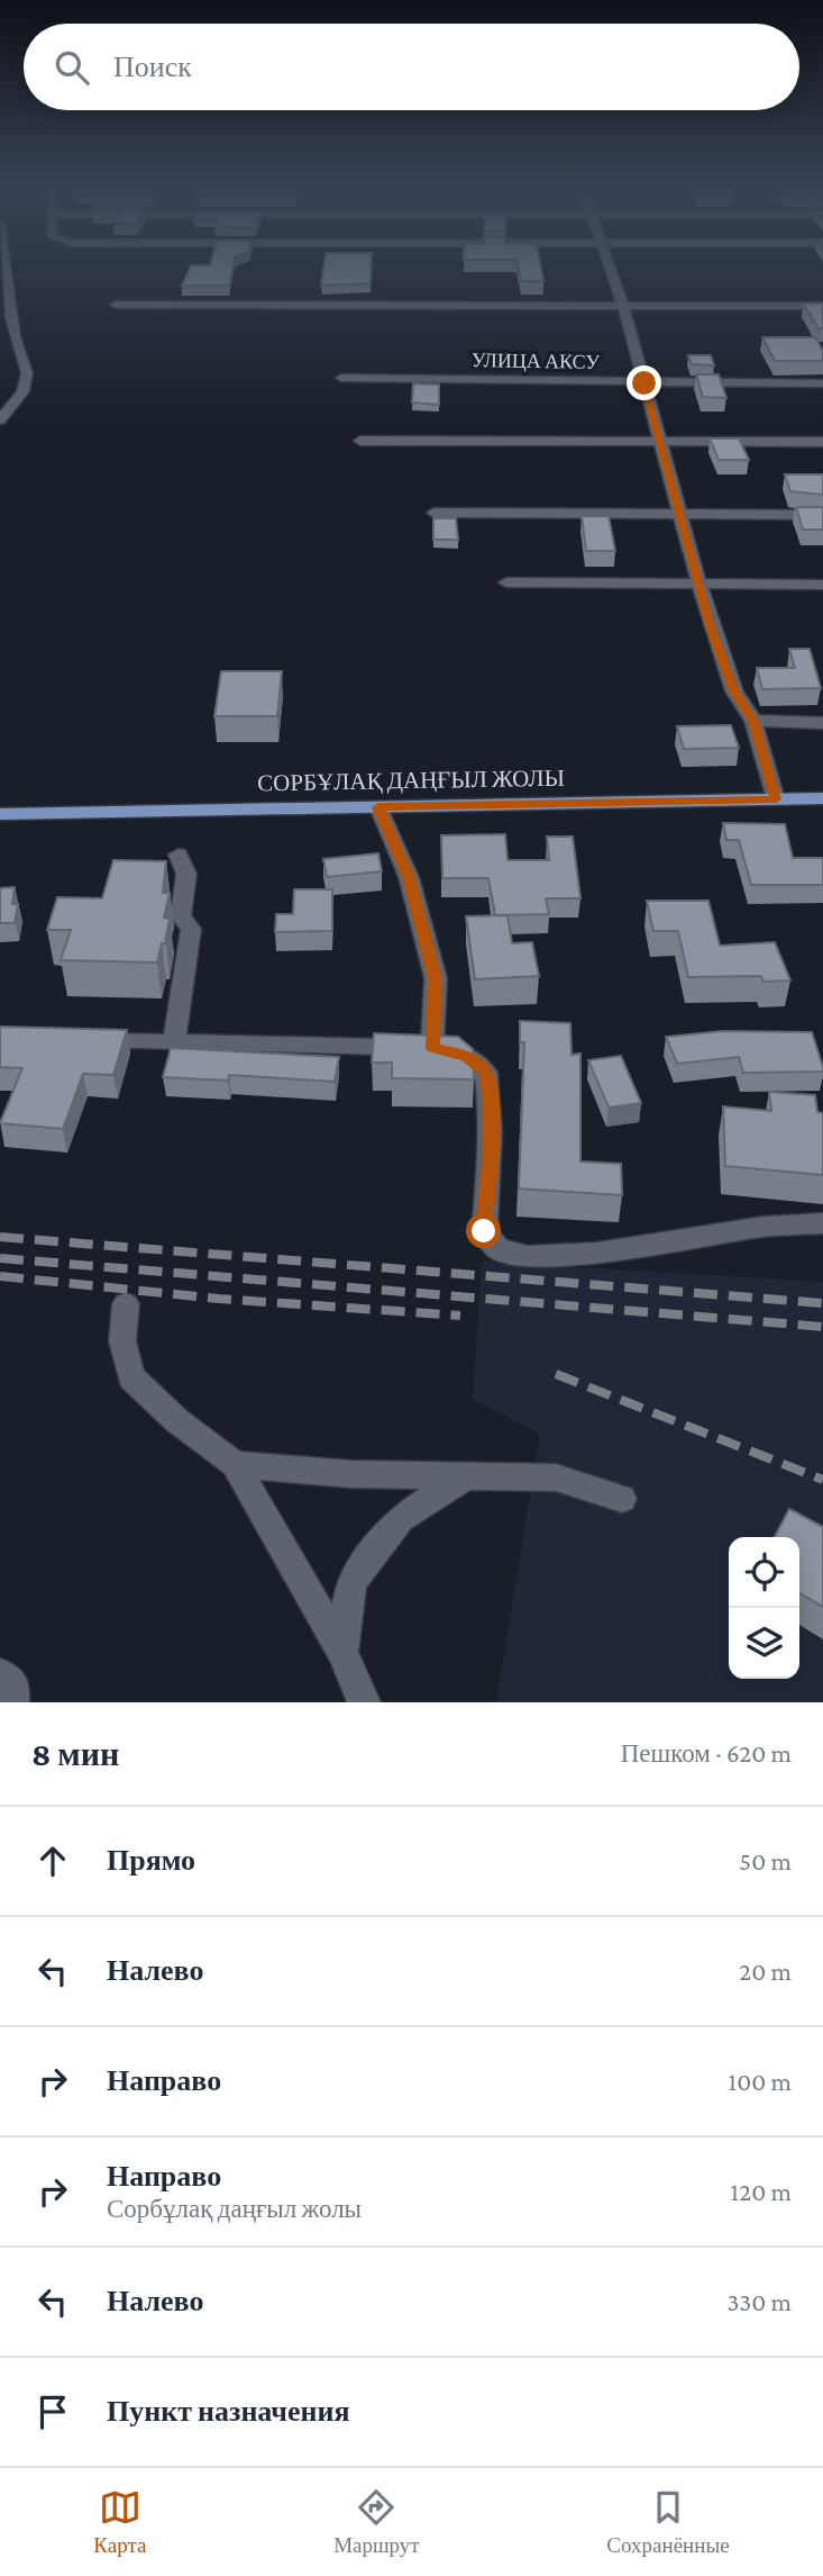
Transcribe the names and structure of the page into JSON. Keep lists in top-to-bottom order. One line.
{"streets":{"main road":["СОРБҰЛАҚ ДАҢҒЫЛ ЖОЛЫ"],"street":["УЛИЦА АКСУ"]},"page":{"search":"Поиск","heading":["8 мин","Пешком · 620 m"],"list":[["Прямо","50 m"],["Налево","20 m"],["Направо","100 m"],["Направо","Сорбұлақ даңғыл жолы","120 m"],["Налево","330 m"],"Пункт назначения"],"nav":["Карта","Маршрут","Сохранённые"]}}
